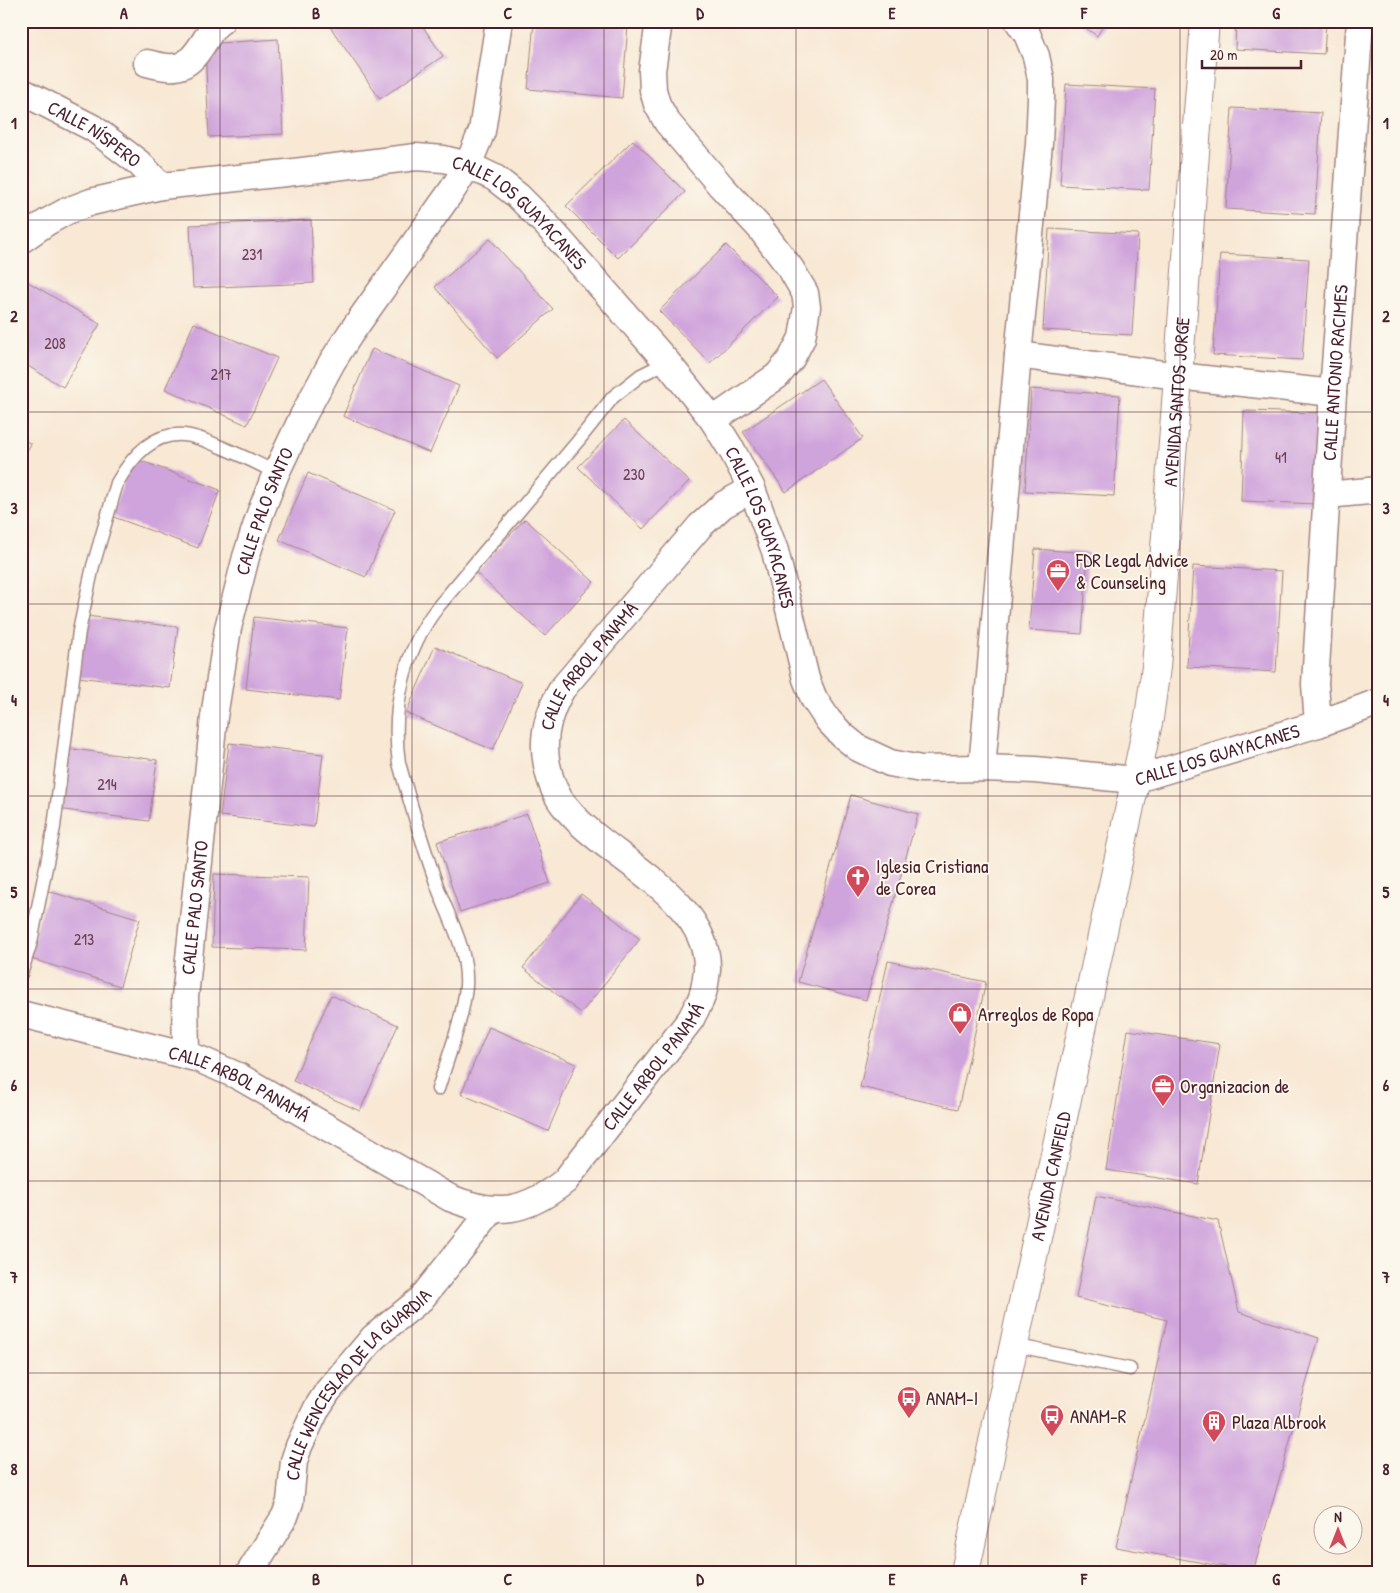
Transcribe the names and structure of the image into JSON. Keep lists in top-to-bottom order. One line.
{"streets":{"main road":["AVENIDA SANTOS JORGE","AVENIDA CANFIELD"],"street":["CALLE NÍSPERO","CALLE LOS GUAYACANES","CALLE ANTONIO RACIMES","CALLE PALO SANTO","CALLE ARBOL PANAMÁ","CALLE WENCESLAO DE LA GUARDIA"]},"crossings":[["CALLE NÍSPERO","CALLE LOS GUAYACANES"],["CALLE LOS GUAYACANES","CALLE ANTONIO RACIMES"],["CALLE LOS GUAYACANES","AVENIDA SANTOS JORGE"],["CALLE LOS GUAYACANES","CALLE PALO SANTO"],["CALLE LOS GUAYACANES","CALLE ARBOL PANAMÁ"],["CALLE LOS GUAYACANES","AVENIDA CANFIELD"],["AVENIDA SANTOS JORGE","AVENIDA CANFIELD"],["CALLE PALO SANTO","CALLE ARBOL PANAMÁ"],["CALLE ARBOL PANAMÁ","CALLE WENCESLAO DE LA GUARDIA"]],"places":{"office":["FDR Legal Advice & Counseling","Organizacion de"],"church":["Iglesia Cristiana de Corea"],"shop":["Arreglos de Ropa"],"bus stop":["ANAM-I","ANAM-R"],"building":["Plaza Albrook"]},"house_numbers":["231","208","217","41","230","214","213"],"scale_bar":"20 m","north":"top","grid":{"columns":["A","B","C","D","E","F","G"],"rows":["1","2","3","4","5","6","7","8"]}}
